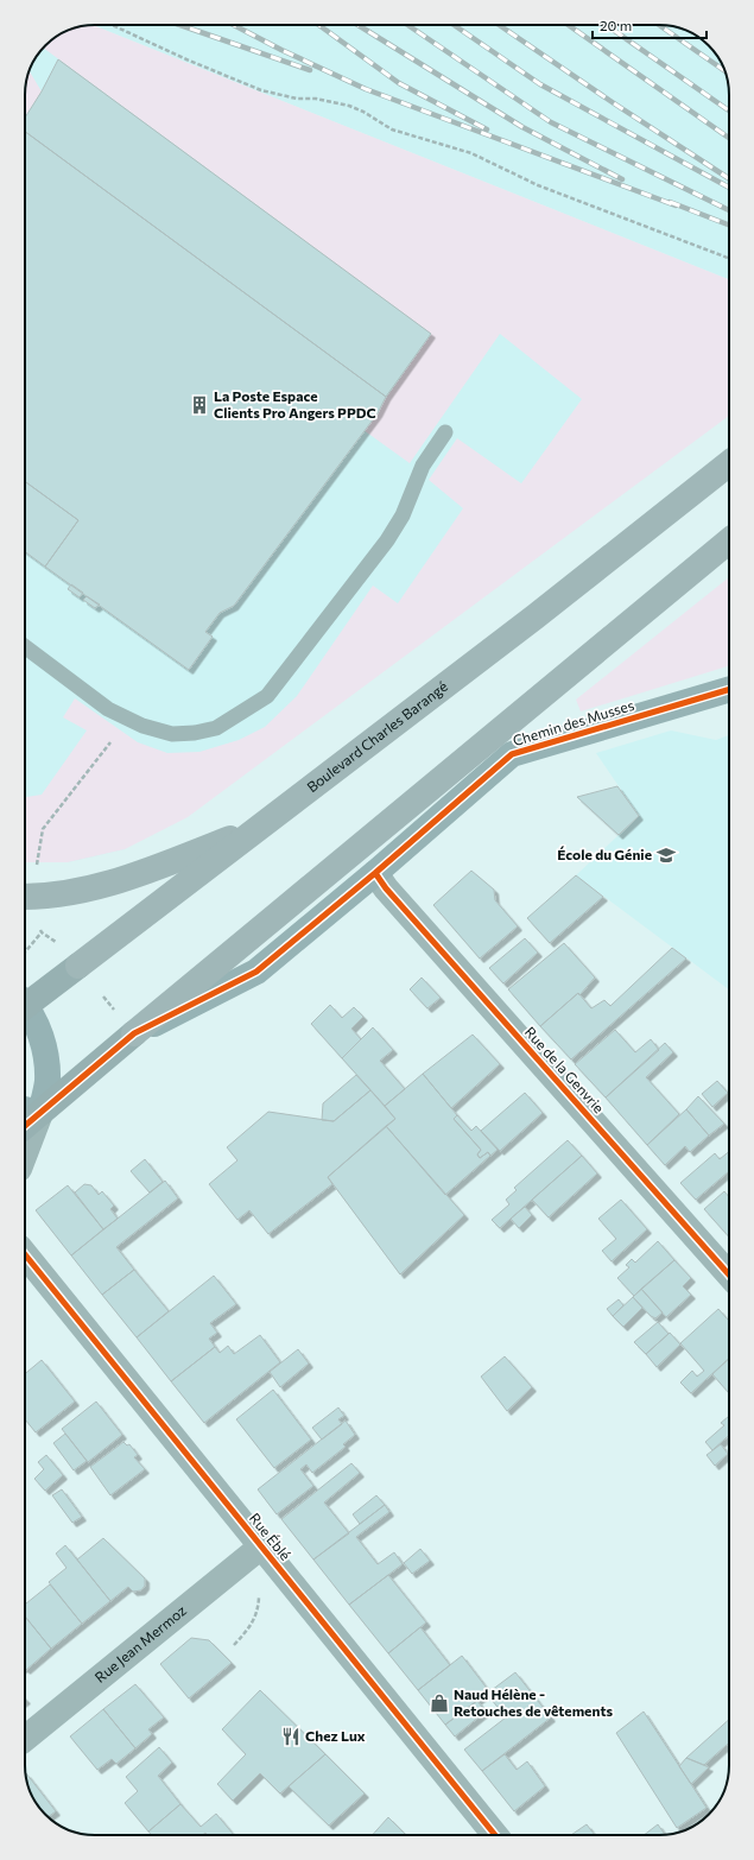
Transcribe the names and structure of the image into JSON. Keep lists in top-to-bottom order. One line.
{"streets":{"highway":["Boulevard Charles Barangé"],"street":["Chemin des Musses","Rue de la Genvrie","Rue Éblé","Rue Jean Mermoz"]},"crossings":[["Chemin des Musses","Rue de la Genvrie"],["Rue Éblé","Rue Jean Mermoz"]],"places":{"building":["La Poste Espace Clients Pro Angers PPDC"],"school or university":["École du Génie"],"shop":["Naud Hélène - Retouches de vêtements"],"restaurant":["Chez Lux"]},"scale_bar":"20 m"}
